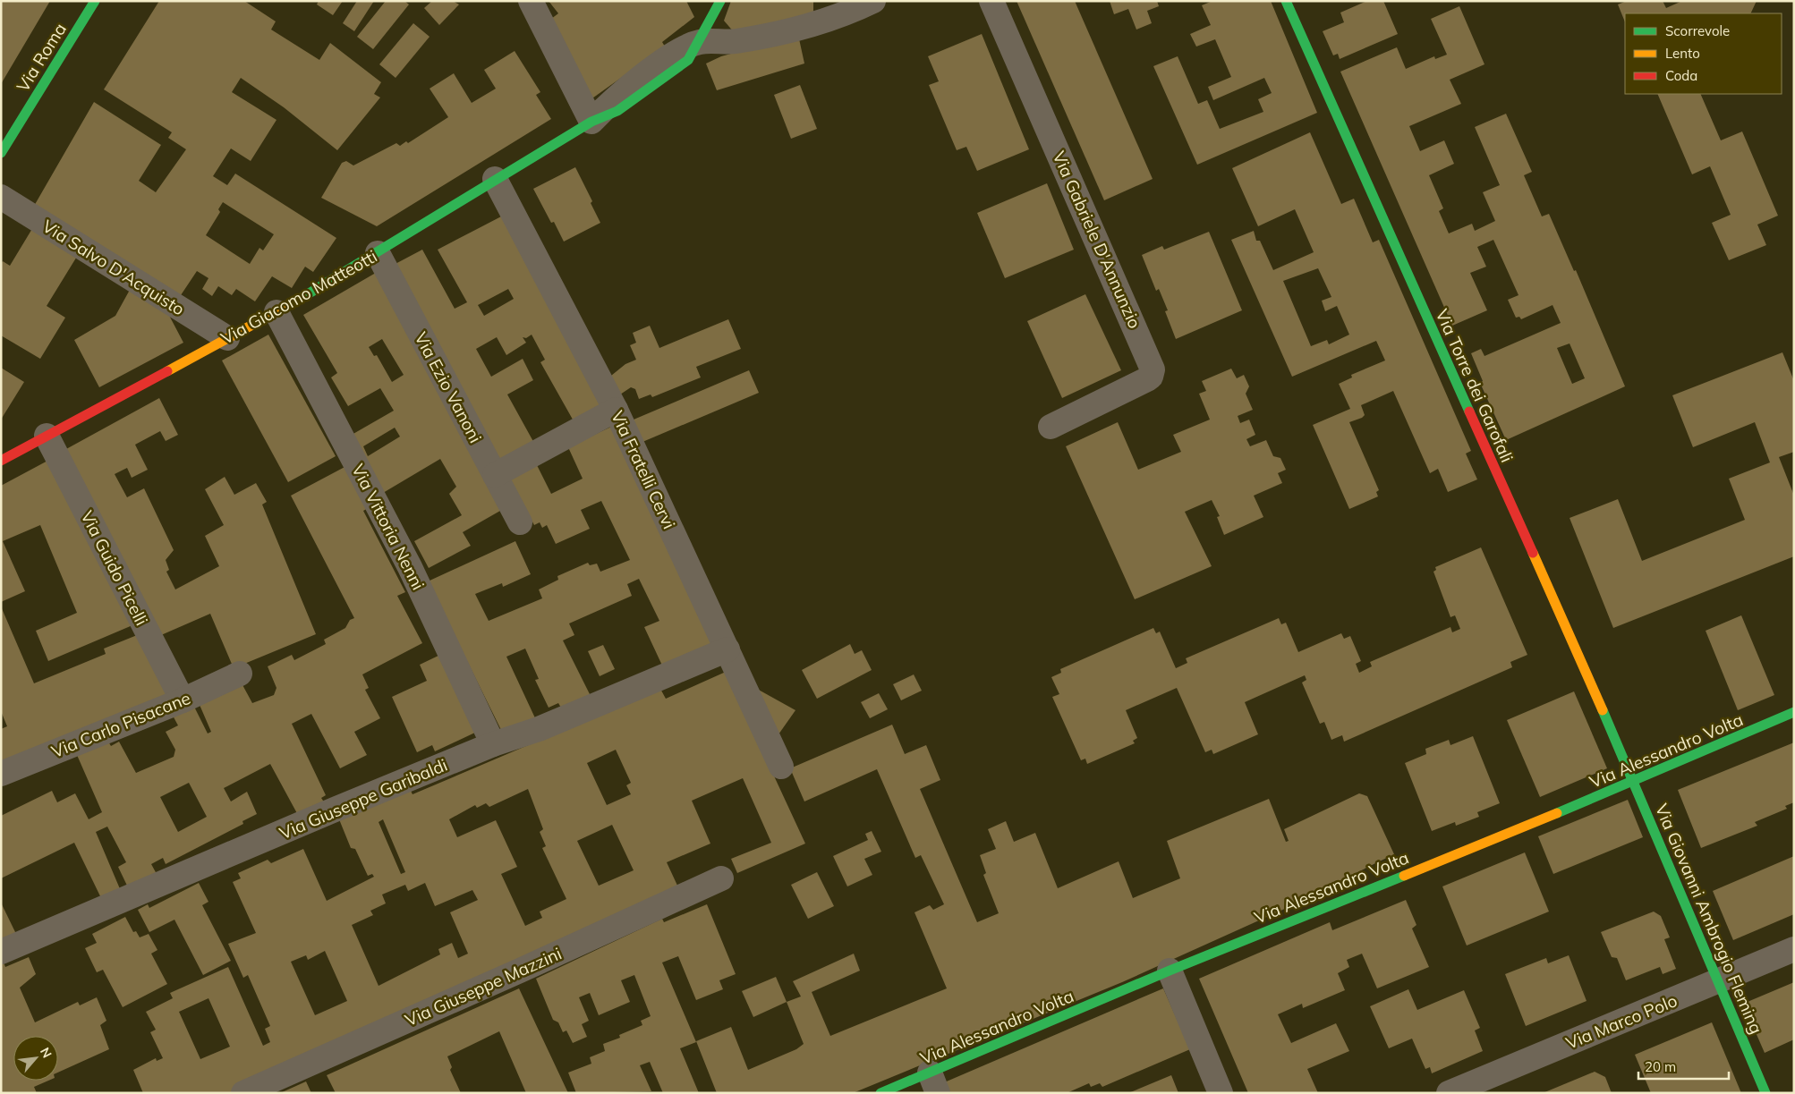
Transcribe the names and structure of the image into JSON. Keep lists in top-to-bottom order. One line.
{"streets":{"street":["Via Roma","Via Gabriele D'Annunzio","Via Salvo D'Acquisto","Via Giacomo Matteotti","Via Torre dei Garofali","Via Ezio Vanoni","Via Fratelli Cervi","Via Vittoria Nenni","Via Guido Picelli","Via Carlo Pisacane","Via Alessandro Volta","Via Giuseppe Garibaldi","Via Giovanni Ambrogio Fleming","Via Giuseppe Mazzini","Via Marco Polo"]},"crossings":[["Via Salvo D'Acquisto","Via Giacomo Matteotti"],["Via Giacomo Matteotti","Via Ezio Vanoni"],["Via Giacomo Matteotti","Via Fratelli Cervi"],["Via Giacomo Matteotti","Via Vittoria Nenni"],["Via Giacomo Matteotti","Via Guido Picelli"],["Via Torre dei Garofali","Via Alessandro Volta"],["Via Torre dei Garofali","Via Giovanni Ambrogio Fleming"],["Via Fratelli Cervi","Via Giuseppe Garibaldi"],["Via Vittoria Nenni","Via Giuseppe Garibaldi"],["Via Guido Picelli","Via Carlo Pisacane"],["Via Alessandro Volta","Via Giovanni Ambrogio Fleming"],["Via Giovanni Ambrogio Fleming","Via Marco Polo"]],"legend":["Scorrevole","Lento","Coda"],"scale_bar":"20 m","north":"top right"}
